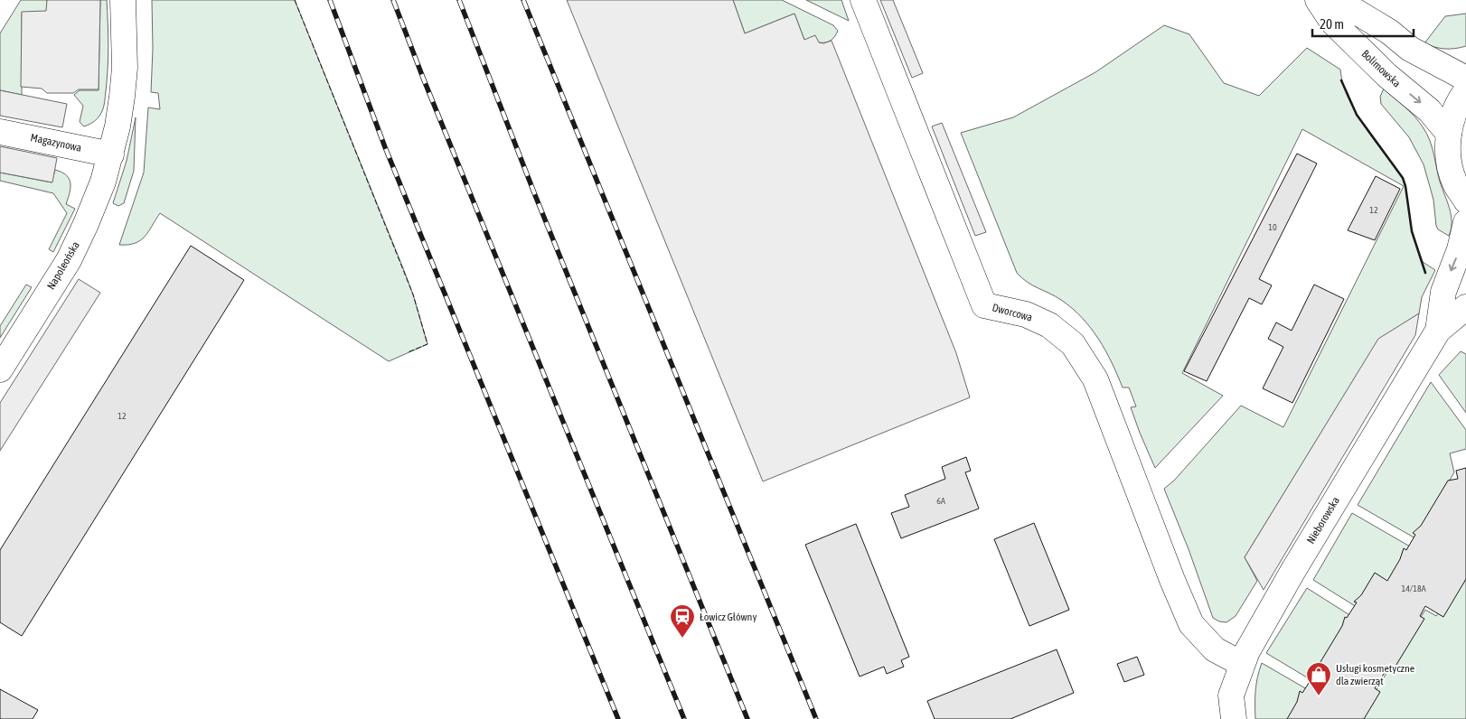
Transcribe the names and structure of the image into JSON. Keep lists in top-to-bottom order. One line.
{"streets":{"street":["Bolimowska","Magazynowa","Napoleońska","Dworcowa","Nieborowska"]},"crossings":[["Magazynowa","Napoleońska"],["Dworcowa","Nieborowska"]],"places":{"station":["Łowicz Główny"],"shop":["Usługi kosmetyczne dla zwierząt"]},"house_numbers":["12","10","12","6A","14/18A"],"scale_bar":"20 m"}
